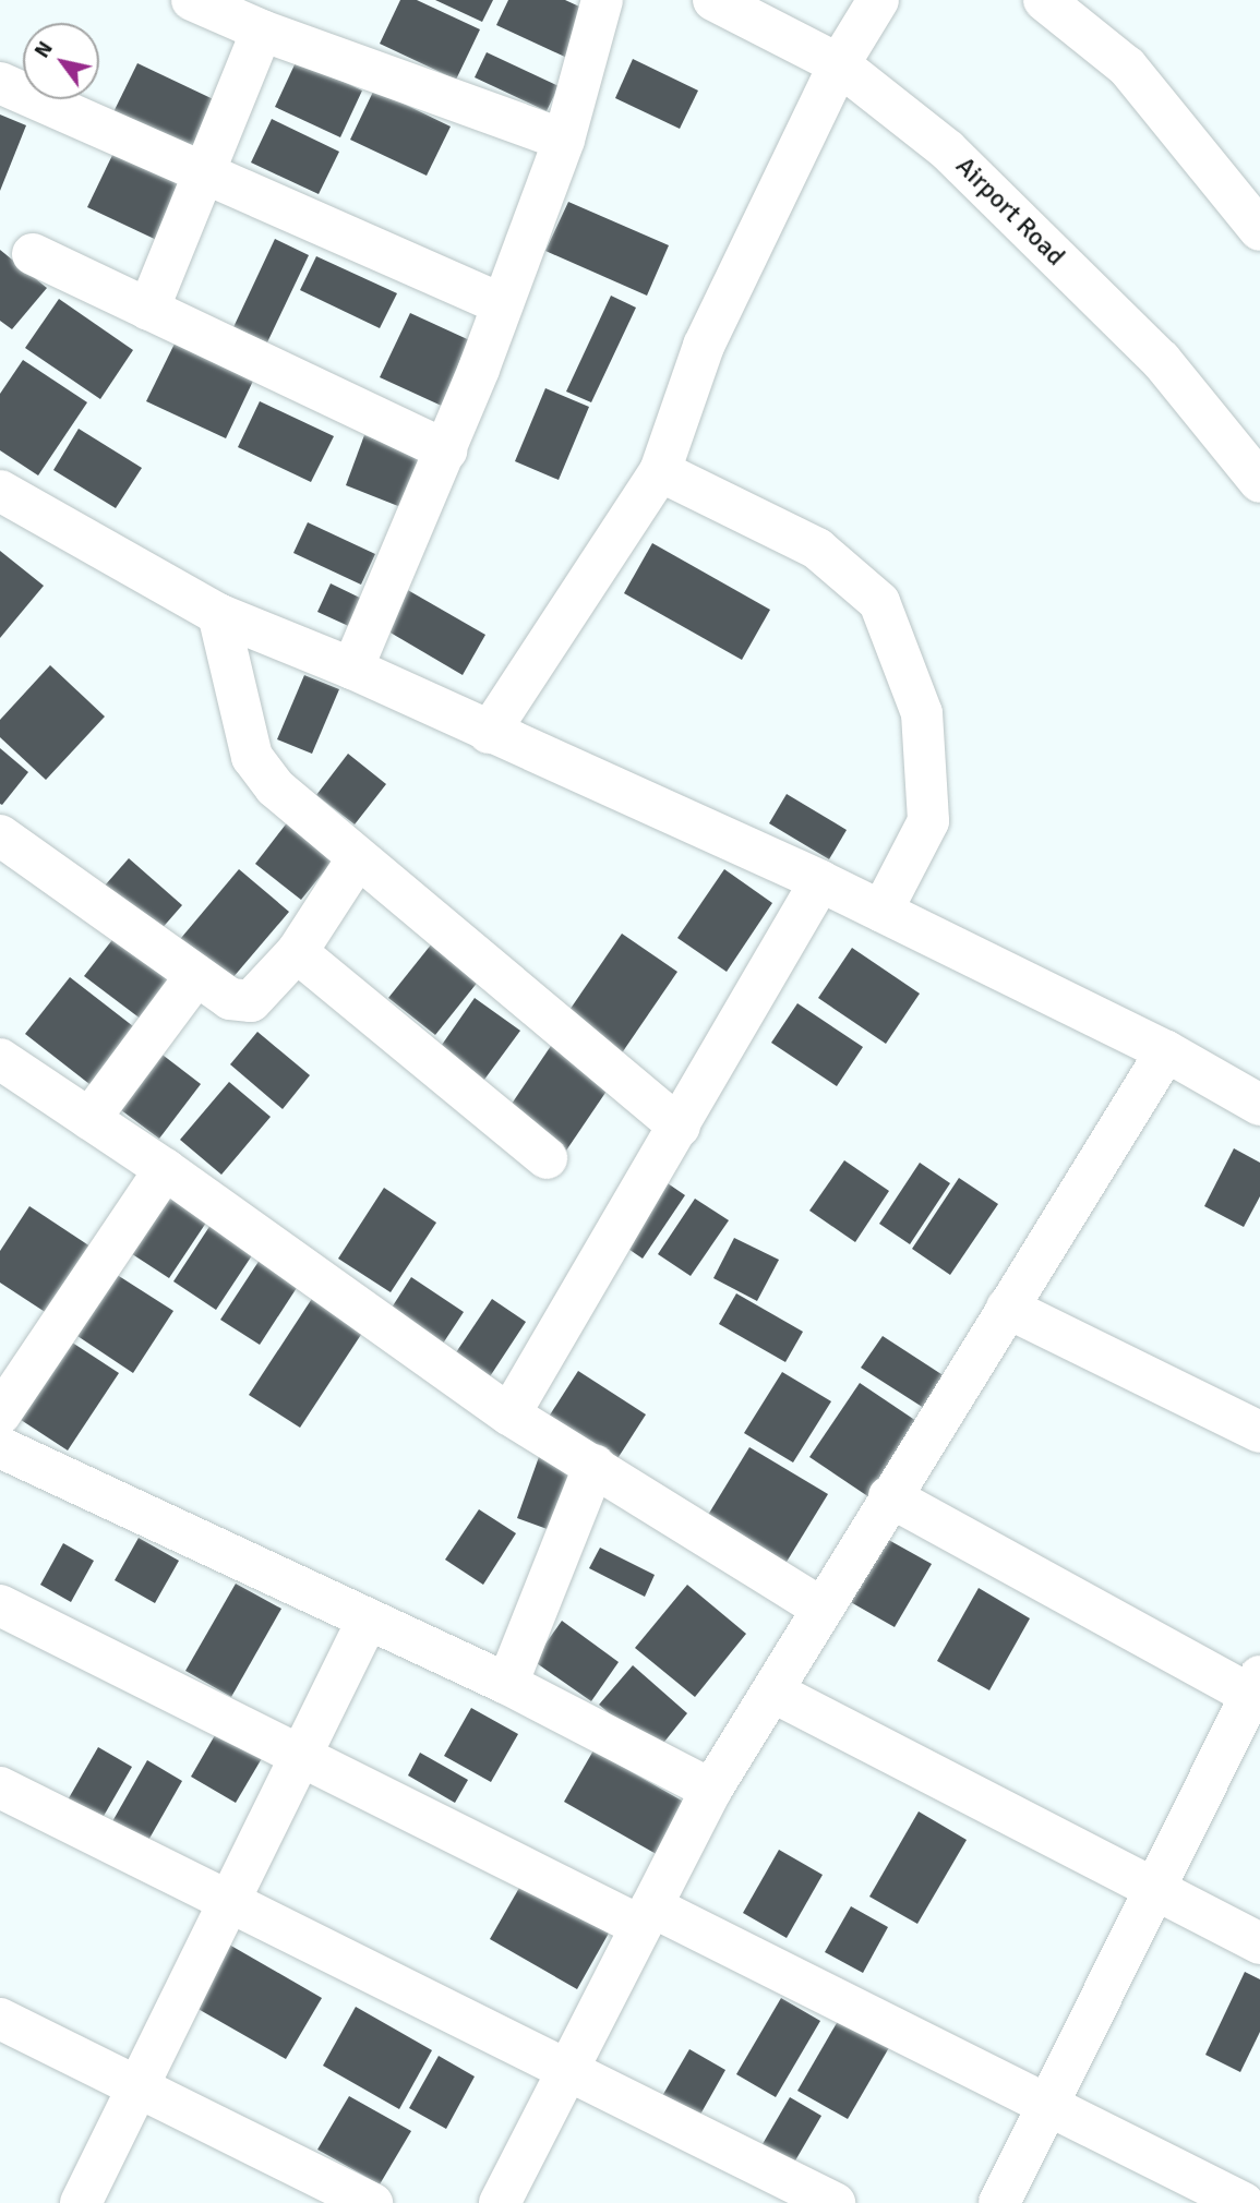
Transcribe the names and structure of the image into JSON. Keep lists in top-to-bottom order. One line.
{"streets":{"street":["Airport Road"]},"north":"top left"}
